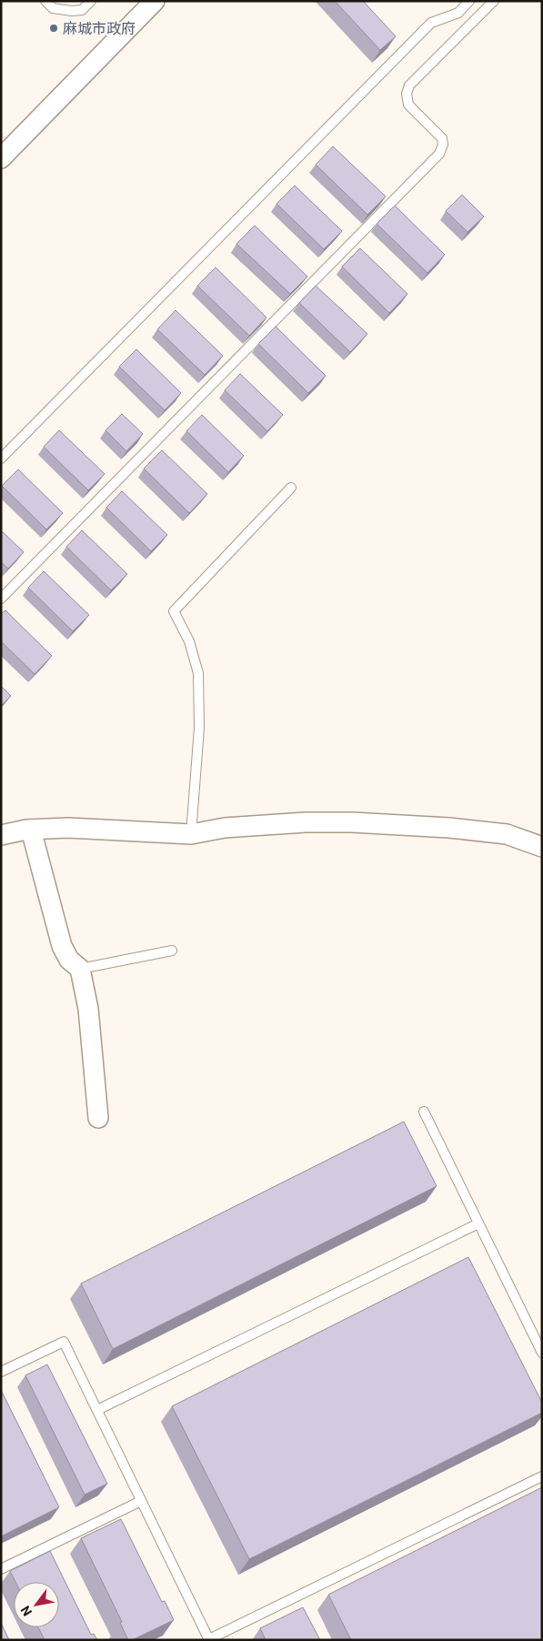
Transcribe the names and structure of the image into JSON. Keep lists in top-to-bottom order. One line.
{"places":["麻城市政府"],"north":"bottom left"}
